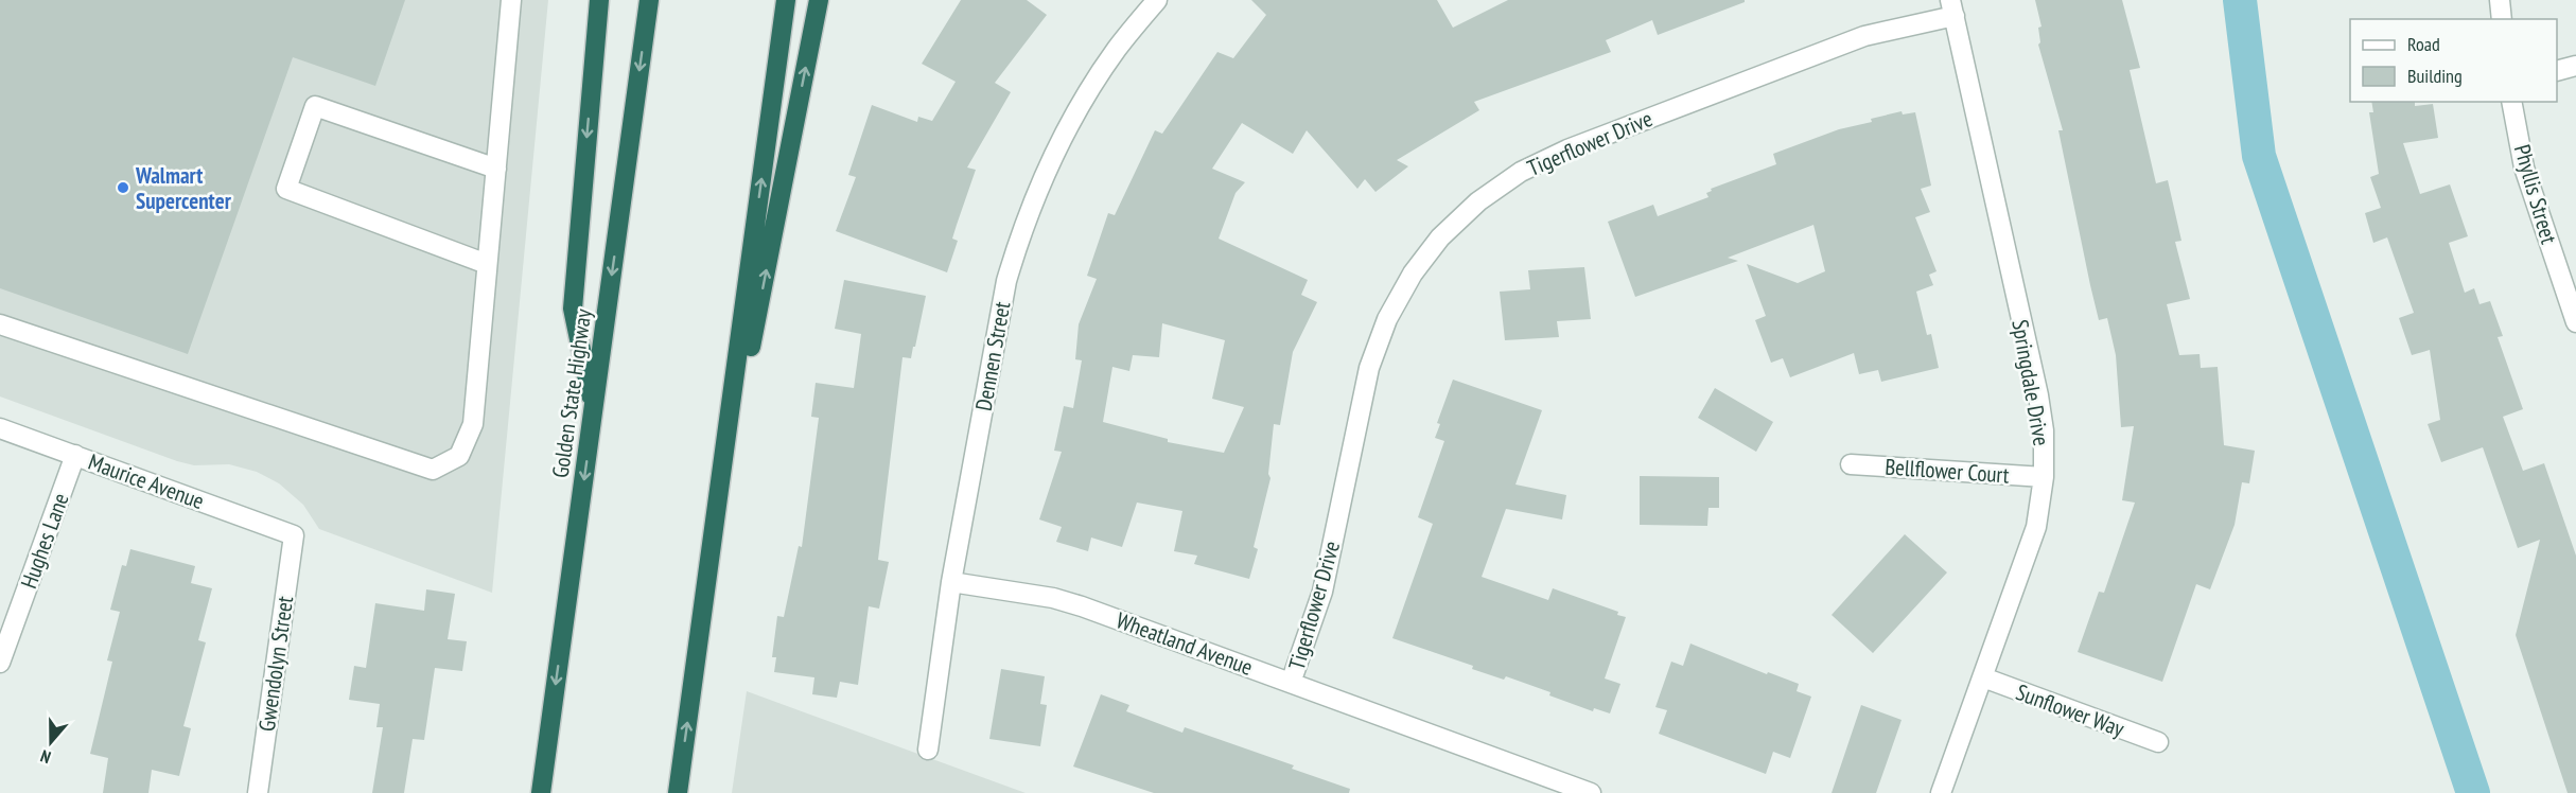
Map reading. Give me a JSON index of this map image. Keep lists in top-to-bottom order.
{
  "streets": {
    "highway": ["Golden State Highway"],
    "street": [
      "Tigerflower Drive",
      "Phyllis Street",
      "Dennen Street",
      "Springdale Drive",
      "Bellflower Court",
      "Maurice Avenue",
      "Hughes Lane",
      "Wheatland Avenue",
      "Gwendolyn Street",
      "Sunflower Way"
    ]
  },
  "crossings": [
    ["Tigerflower Drive", "Springdale Drive"],
    ["Tigerflower Drive", "Wheatland Avenue"],
    ["Dennen Street", "Wheatland Avenue"],
    ["Springdale Drive", "Bellflower Court"],
    ["Springdale Drive", "Sunflower Way"],
    ["Maurice Avenue", "Hughes Lane"],
    ["Maurice Avenue", "Gwendolyn Street"]
  ],
  "places": ["Walmart Supercenter"],
  "legend": ["Road", "Building"],
  "north": "bottom"
}
